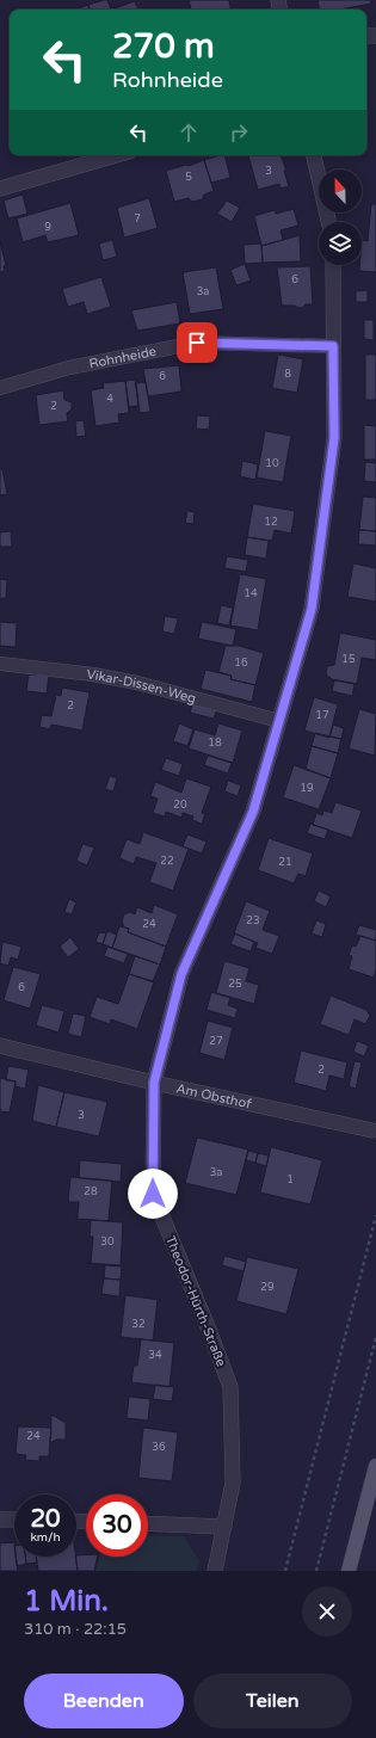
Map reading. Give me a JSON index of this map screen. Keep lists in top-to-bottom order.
{
  "streets": {
    "street": ["Am Obsthof", "Theodor-Hürth-Straße"],
    "lane": ["Rohnheide", "Vikar-Dissen-Weg"]
  },
  "crossings": [
    ["Rohnheide", "Theodor-Hürth-Straße"],
    ["Vikar-Dissen-Weg", "Theodor-Hürth-Straße"],
    ["Am Obsthof", "Theodor-Hürth-Straße"]
  ],
  "house_numbers": [
    "3",
    "5",
    "7",
    "9",
    "6",
    "3a",
    "8",
    "6",
    "4",
    "2",
    "10",
    "12",
    "14",
    "15",
    "16",
    "2",
    "17",
    "18",
    "19",
    "20",
    "22",
    "21",
    "23",
    "24",
    "25",
    "6",
    "27",
    "2",
    "3",
    "3a",
    "1",
    "28",
    "30",
    "29",
    "32",
    "34",
    "24",
    "36"
  ],
  "north": "top",
  "page": {
    "turn": ["270 m", "Rohnheide"],
    "speed": "20 km/h",
    "limit": "30",
    "heading": ["1 Min.", "310 m · 22:15"],
    "buttons": ["Beenden", "Teilen"]
  }
}
